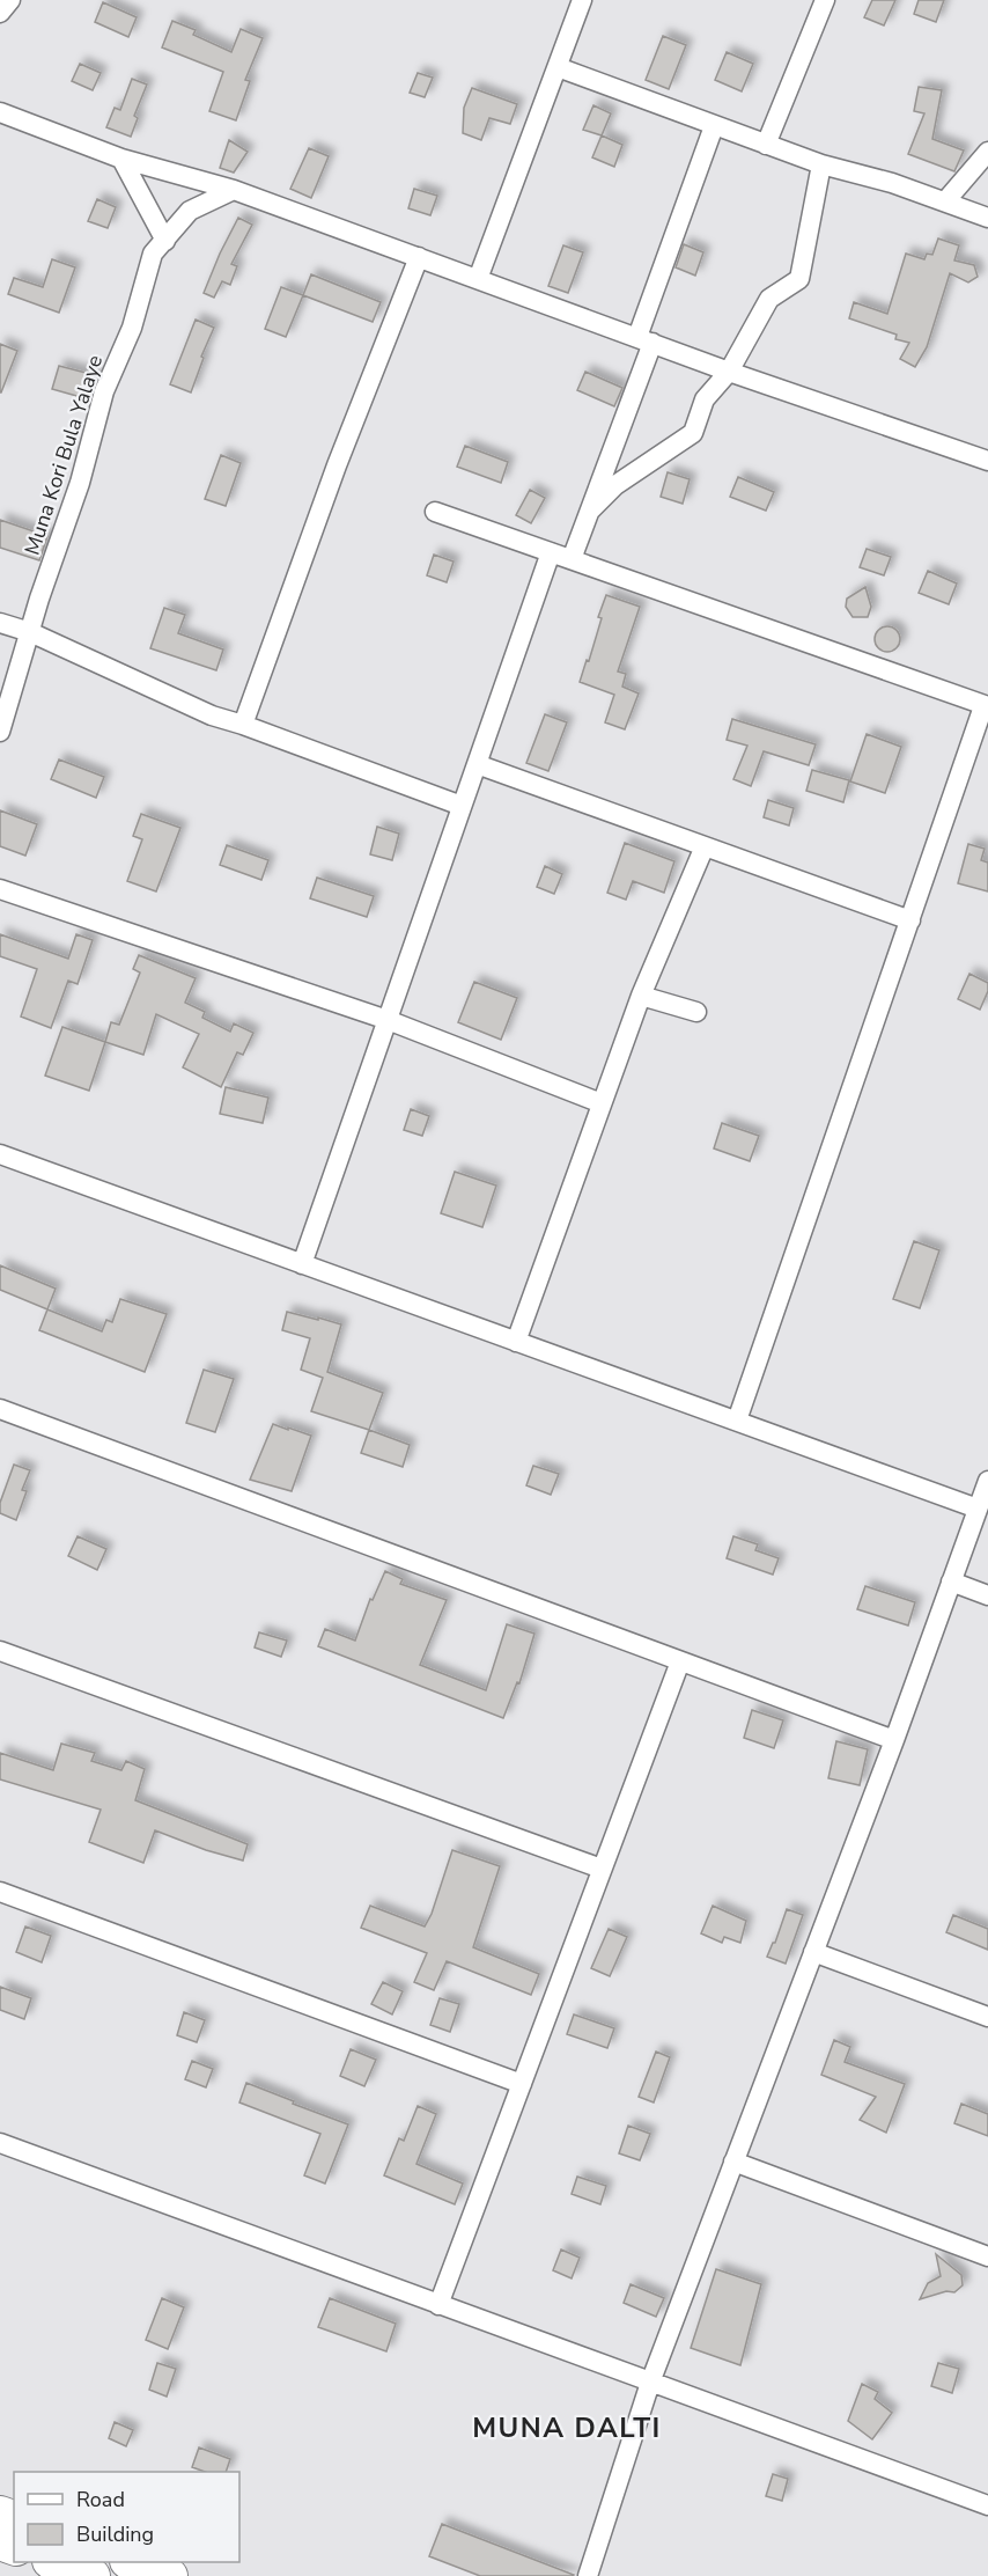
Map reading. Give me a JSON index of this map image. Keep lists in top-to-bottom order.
{
  "streets": {
    "street": ["Muna Kori Bula Yalaye"]
  },
  "districts": ["MUNA DALTI"],
  "legend": ["Road", "Building"]
}
